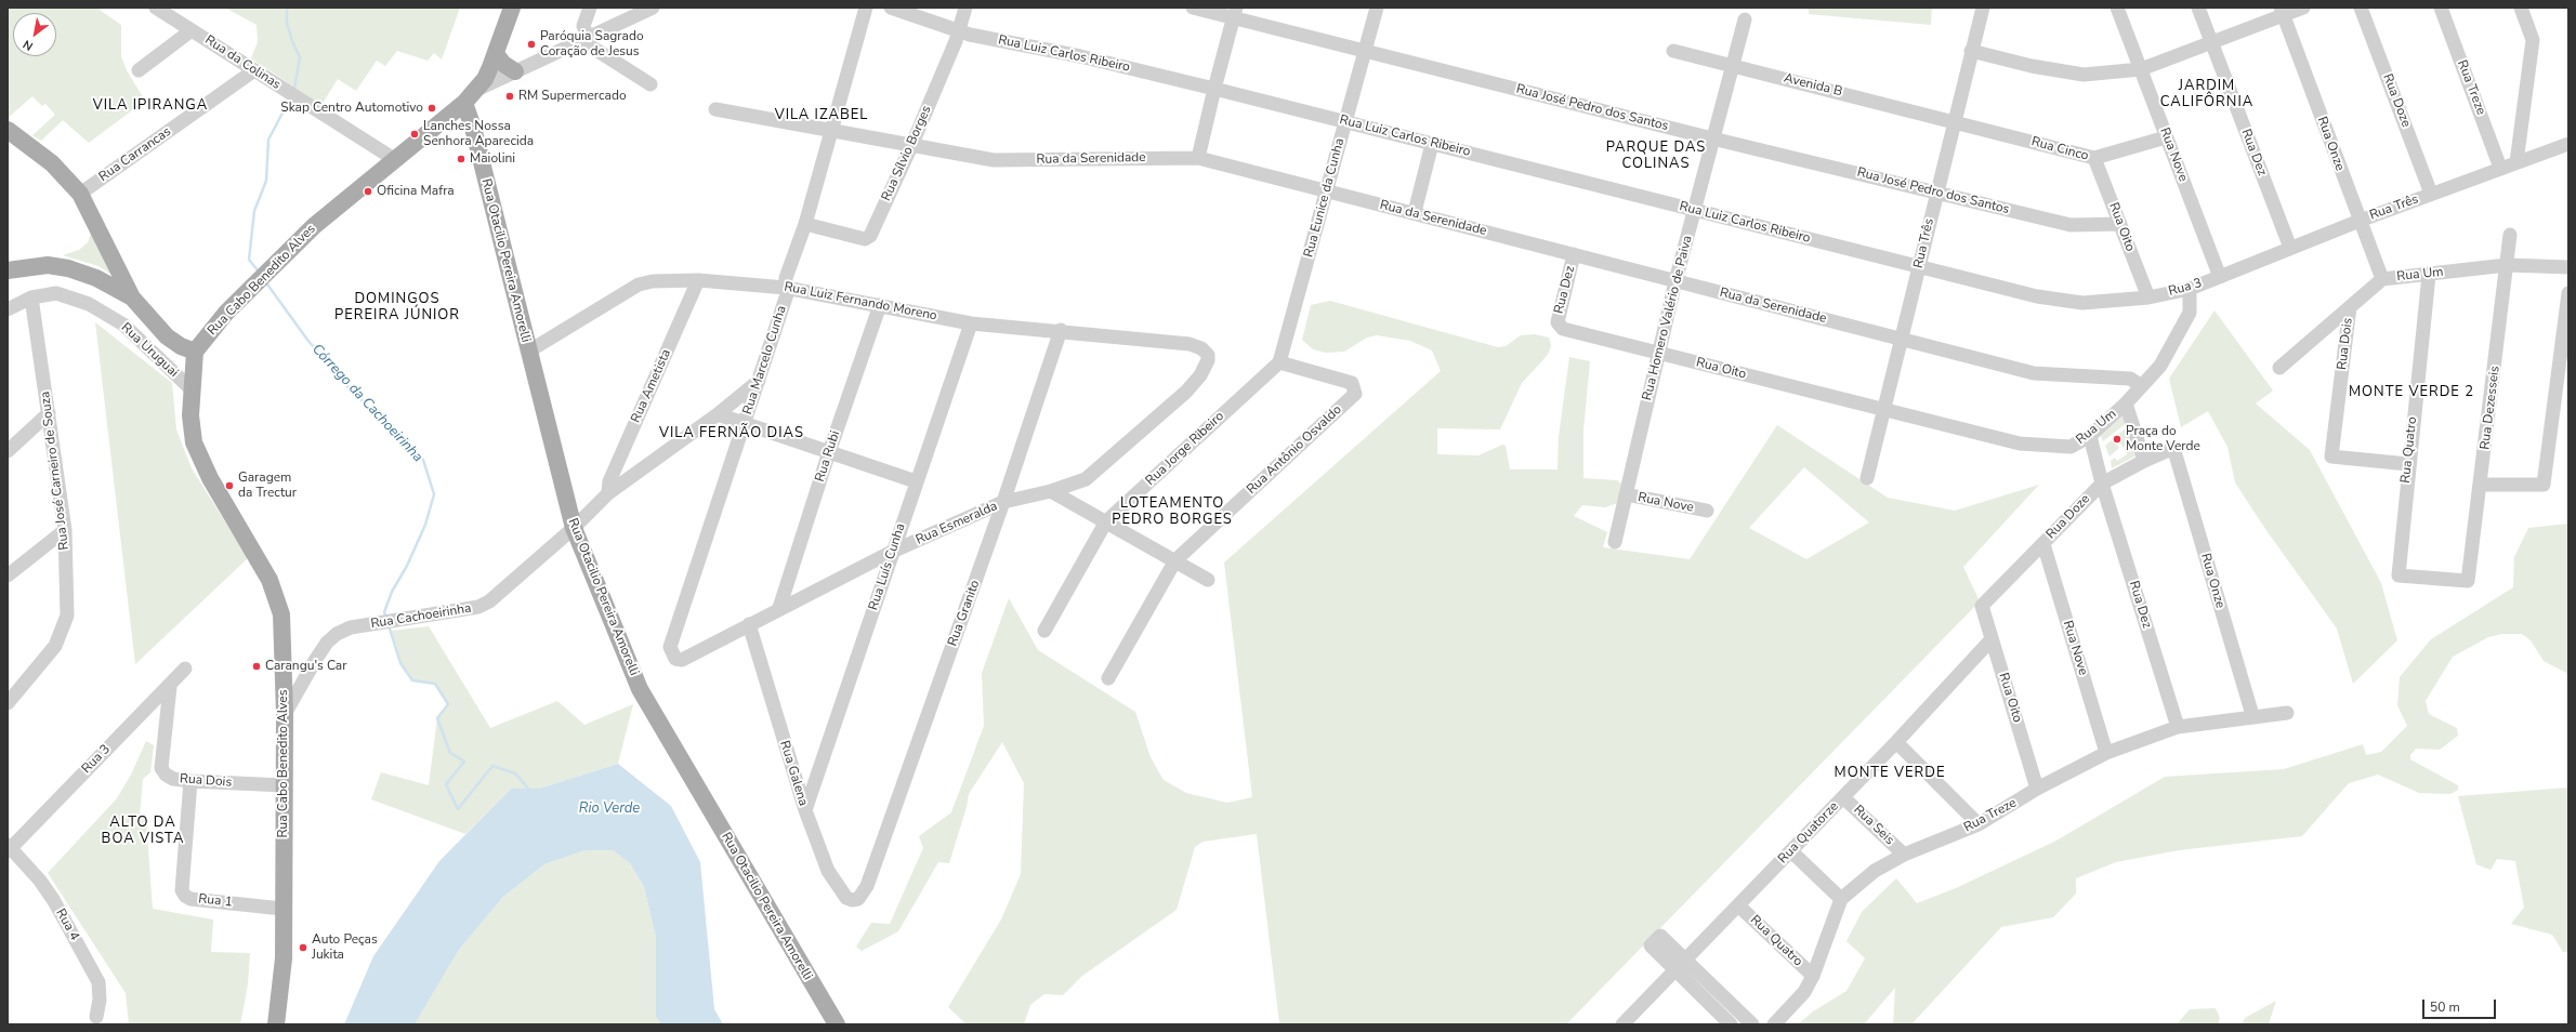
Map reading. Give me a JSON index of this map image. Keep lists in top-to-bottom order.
{
  "streets": {
    "main road": ["Rua Otacilio Pereira Amorelli", "Rua Cabo Benedito Alves"],
    "street": [
      "Rua Luiz Carlos Ribeiro",
      "Rua da Colinas",
      "Avenida B",
      "Rua Treze",
      "Rua Doze",
      "Rua José Pedro dos Santos",
      "Rua Onze",
      "Rua Cinco",
      "Rua Dez",
      "Rua Sílvio Borges",
      "Rua Carrancas",
      "Rua Nove",
      "Rua da Serenidade",
      "Rua Eunice da Cunha",
      "Rua Três",
      "Rua Oito",
      "Rua Um",
      "Rua 3",
      "Rua Luiz Fernando Moreno",
      "Rua Homero Valério de Paiva",
      "Rua Dois",
      "Rua Uruguai",
      "Rua Marcelo Cunha",
      "Rua Ametista",
      "Rua Dezesseis",
      "Rua Jorge Ribeiro",
      "Rua Antônio Osvaldo",
      "Rua Quatro",
      "Rua Rubi",
      "Rua José Carneiro de Souza",
      "Rua Esmeralda",
      "Rua Luís Cunha",
      "Rua Granito",
      "Rua Cachoeirinha",
      "Rua Galena",
      "Rua Seis",
      "Rua Quatorze",
      "Rua 1",
      "Rua 4"
    ]
  },
  "crossings": [
    ["Rua Luiz Carlos Ribeiro", "Rua Sílvio Borges"],
    ["Rua Luiz Carlos Ribeiro", "Rua Eunice da Cunha"],
    ["Rua Luiz Carlos Ribeiro", "Rua Três"],
    ["Rua Luiz Carlos Ribeiro", "Rua Oito"],
    ["Rua Luiz Carlos Ribeiro", "Rua 3"],
    ["Rua Luiz Carlos Ribeiro", "Rua Homero Valério de Paiva"],
    ["Rua da Colinas", "Rua Carrancas"],
    ["Rua da Colinas", "Rua Cabo Benedito Alves"],
    ["Avenida B", "Rua Cinco"],
    ["Avenida B", "Rua Três"],
    ["Avenida B", "Rua Homero Valério de Paiva"],
    ["Rua Treze", "Rua Onze"],
    ["Rua Treze", "Rua Dez"],
    ["Rua Treze", "Rua Nove"],
    ["Rua Treze", "Rua Três"],
    ["Rua Treze", "Rua Oito"],
    ["Rua Treze", "Rua Quatro"],
    ["Rua Treze", "Rua Seis"],
    ["Rua Doze", "Rua Onze"],
    ["Rua Doze", "Rua Dez"],
    ["Rua Doze", "Rua Nove"],
    ["Rua Doze", "Rua Três"],
    ["Rua Doze", "Rua Oito"],
    ["Rua José Pedro dos Santos", "Rua Eunice da Cunha"],
    ["Rua José Pedro dos Santos", "Rua Três"],
    ["Rua José Pedro dos Santos", "Rua Oito"],
    ["Rua José Pedro dos Santos", "Rua Homero Valério de Paiva"],
    ["Rua Onze", "Rua Três"],
    ["Rua Onze", "Rua Um"],
    ["Rua Cinco", "Rua Nove"],
    ["Rua Cinco", "Rua Três"],
    ["Rua Cinco", "Rua Oito"],
    ["Rua Dez", "Rua da Serenidade"],
    ["Rua Dez", "Rua Três"],
    ["Rua Dez", "Rua Oito"],
    ["Rua Dez", "Rua Um"],
    ["Rua Sílvio Borges", "Rua da Serenidade"],
    ["Rua Sílvio Borges", "Rua Marcelo Cunha"],
    ["Rua Nove", "Rua Três"],
    ["Rua Nove", "Rua 3"],
    ["Rua Nove", "Rua Homero Valério de Paiva"],
    ["Rua da Serenidade", "Rua Eunice da Cunha"],
    ["Rua da Serenidade", "Rua Três"],
    ["Rua da Serenidade", "Rua Um"],
    ["Rua da Serenidade", "Rua Homero Valério de Paiva"],
    ["Rua da Serenidade", "Rua Marcelo Cunha"],
    ["Rua Eunice da Cunha", "Rua Jorge Ribeiro"],
    ["Rua Eunice da Cunha", "Rua Antônio Osvaldo"],
    ["Rua Três", "Rua Oito"],
    ["Rua Três", "Rua Um"],
    ["Rua Três", "Rua 3"],
    ["Rua Oito", "Rua Um"],
    ["Rua Oito", "Rua 3"],
    ["Rua Oito", "Rua Homero Valério de Paiva"],
    ["Rua Oito", "Rua Quatorze"],
    ["Rua Otacilio Pereira Amorelli", "Rua Cabo Benedito Alves"],
    ["Rua Otacilio Pereira Amorelli", "Rua Luiz Fernando Moreno"],
    ["Rua Otacilio Pereira Amorelli", "Rua Cachoeirinha"],
    ["Rua Um", "Rua 3"],
    ["Rua Um", "Rua Dois"],
    ["Rua Um", "Rua Dezesseis"],
    ["Rua Um", "Rua Quatro"],
    ["Rua Cabo Benedito Alves", "Rua Dois"],
    ["Rua Cabo Benedito Alves", "Rua Uruguai"],
    ["Rua Cabo Benedito Alves", "Rua Cachoeirinha"],
    ["Rua Cabo Benedito Alves", "Rua 1"],
    ["Rua 3", "Rua Dois"],
    ["Rua 3", "Rua 4"],
    ["Rua Luiz Fernando Moreno", "Rua Marcelo Cunha"],
    ["Rua Luiz Fernando Moreno", "Rua Ametista"],
    ["Rua Luiz Fernando Moreno", "Rua Rubi"],
    ["Rua Luiz Fernando Moreno", "Rua Esmeralda"],
    ["Rua Luiz Fernando Moreno", "Rua Luís Cunha"],
    ["Rua Luiz Fernando Moreno", "Rua Granito"],
    ["Rua Dois", "Rua Quatro"],
    ["Rua Dois", "Rua 1"],
    ["Rua Uruguai", "Rua José Carneiro de Souza"],
    ["Rua Marcelo Cunha", "Rua Esmeralda"],
    ["Rua Marcelo Cunha", "Rua Cachoeirinha"],
    ["Rua Ametista", "Rua Cachoeirinha"],
    ["Rua Dezesseis", "Rua Quatro"],
    ["Rua Jorge Ribeiro", "Rua Antônio Osvaldo"],
    ["Rua Quatro", "Rua Quatorze"],
    ["Rua Rubi", "Rua Esmeralda"],
    ["Rua Esmeralda", "Rua Luís Cunha"],
    ["Rua Esmeralda", "Rua Granito"],
    ["Rua Esmeralda", "Rua Galena"],
    ["Rua Luís Cunha", "Rua Galena"],
    ["Rua Granito", "Rua Galena"],
    ["Rua Seis", "Rua Quatorze"]
  ],
  "districts": [
    "JARDIM CALIFÔRNIA",
    "VILA IPIRANGA",
    "VILA IZABEL",
    "PARQUE DAS COLINAS",
    "DOMINGOS PEREIRA JÚNIOR",
    "MONTE VERDE 2",
    "VILA FERNÃO DIAS",
    "LOTEAMENTO PEDRO BORGES",
    "MONTE VERDE",
    "ALTO DA BOA VISTA"
  ],
  "water": ["Córrego da Cachoeirinha", "Rio Verde"],
  "places": [
    "Paróquia Sagrado Coração de Jesus",
    "RM Supermercado",
    "Skap Centro Automotivo",
    "Lanches Nossa Senhora Aparecida",
    "Maiolini",
    "Oficina Mafra",
    "Praça do Monte Verde",
    "Garagem da Trectur",
    "Carangu's Car",
    "Auto Peças Jukita"
  ],
  "scale_bar": "50 m",
  "north": "bottom left"
}
